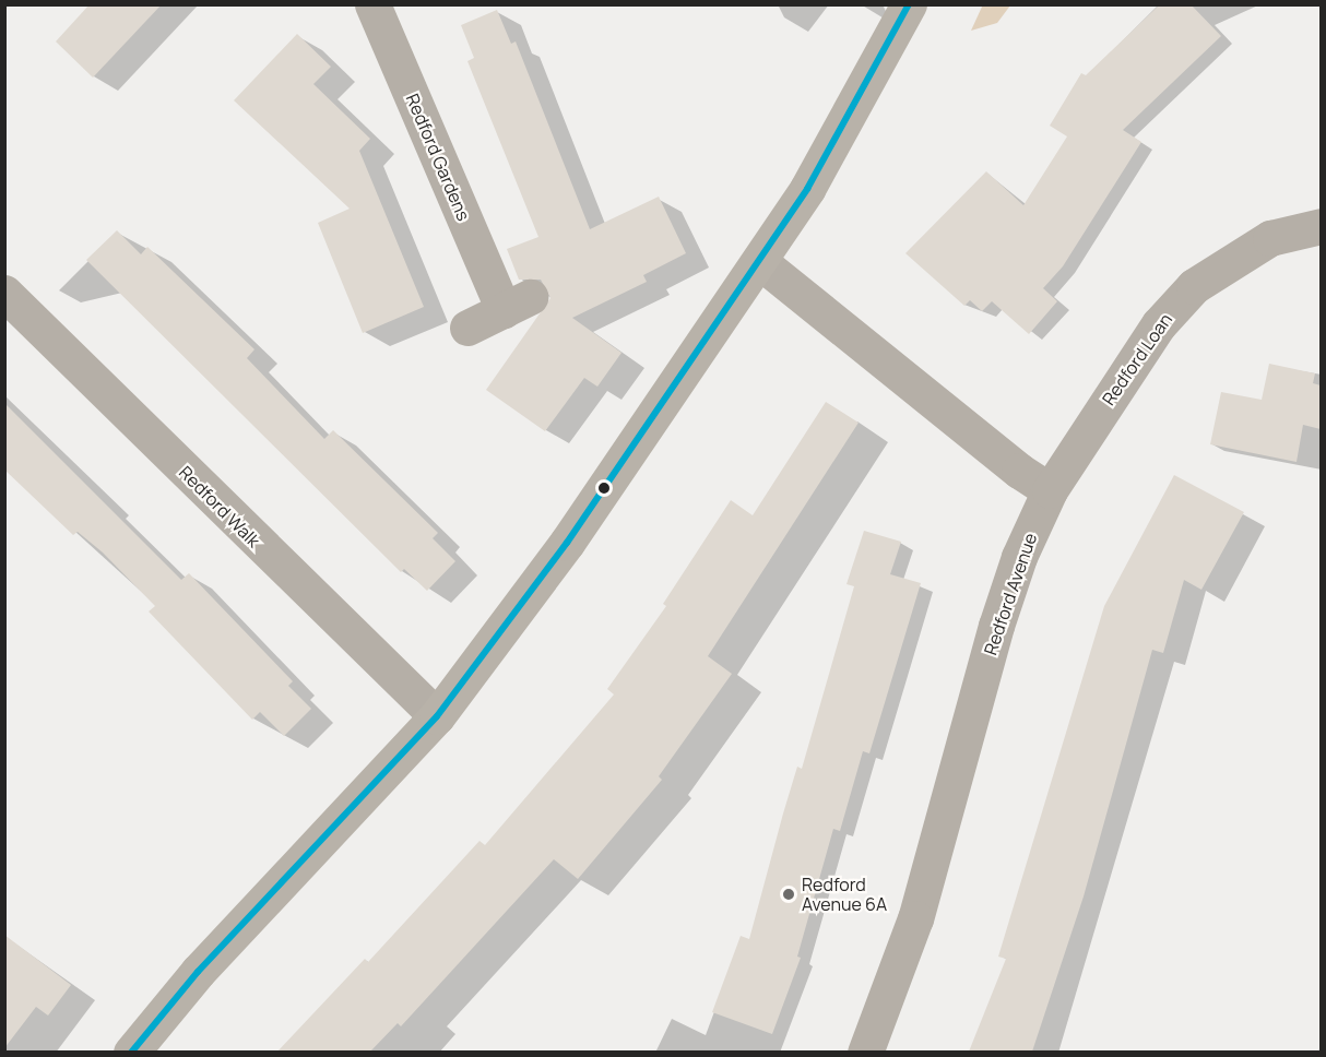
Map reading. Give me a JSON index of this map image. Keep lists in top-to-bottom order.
{
  "streets": {
    "street": [
      "Redford Gardens",
      "Redford Loan",
      "Redford Walk",
      "Redford Avenue"
    ]
  },
  "crossings": [
    ["Redford Loan", "Redford Avenue"]
  ],
  "places": ["Redford Avenue 6A"]
}
